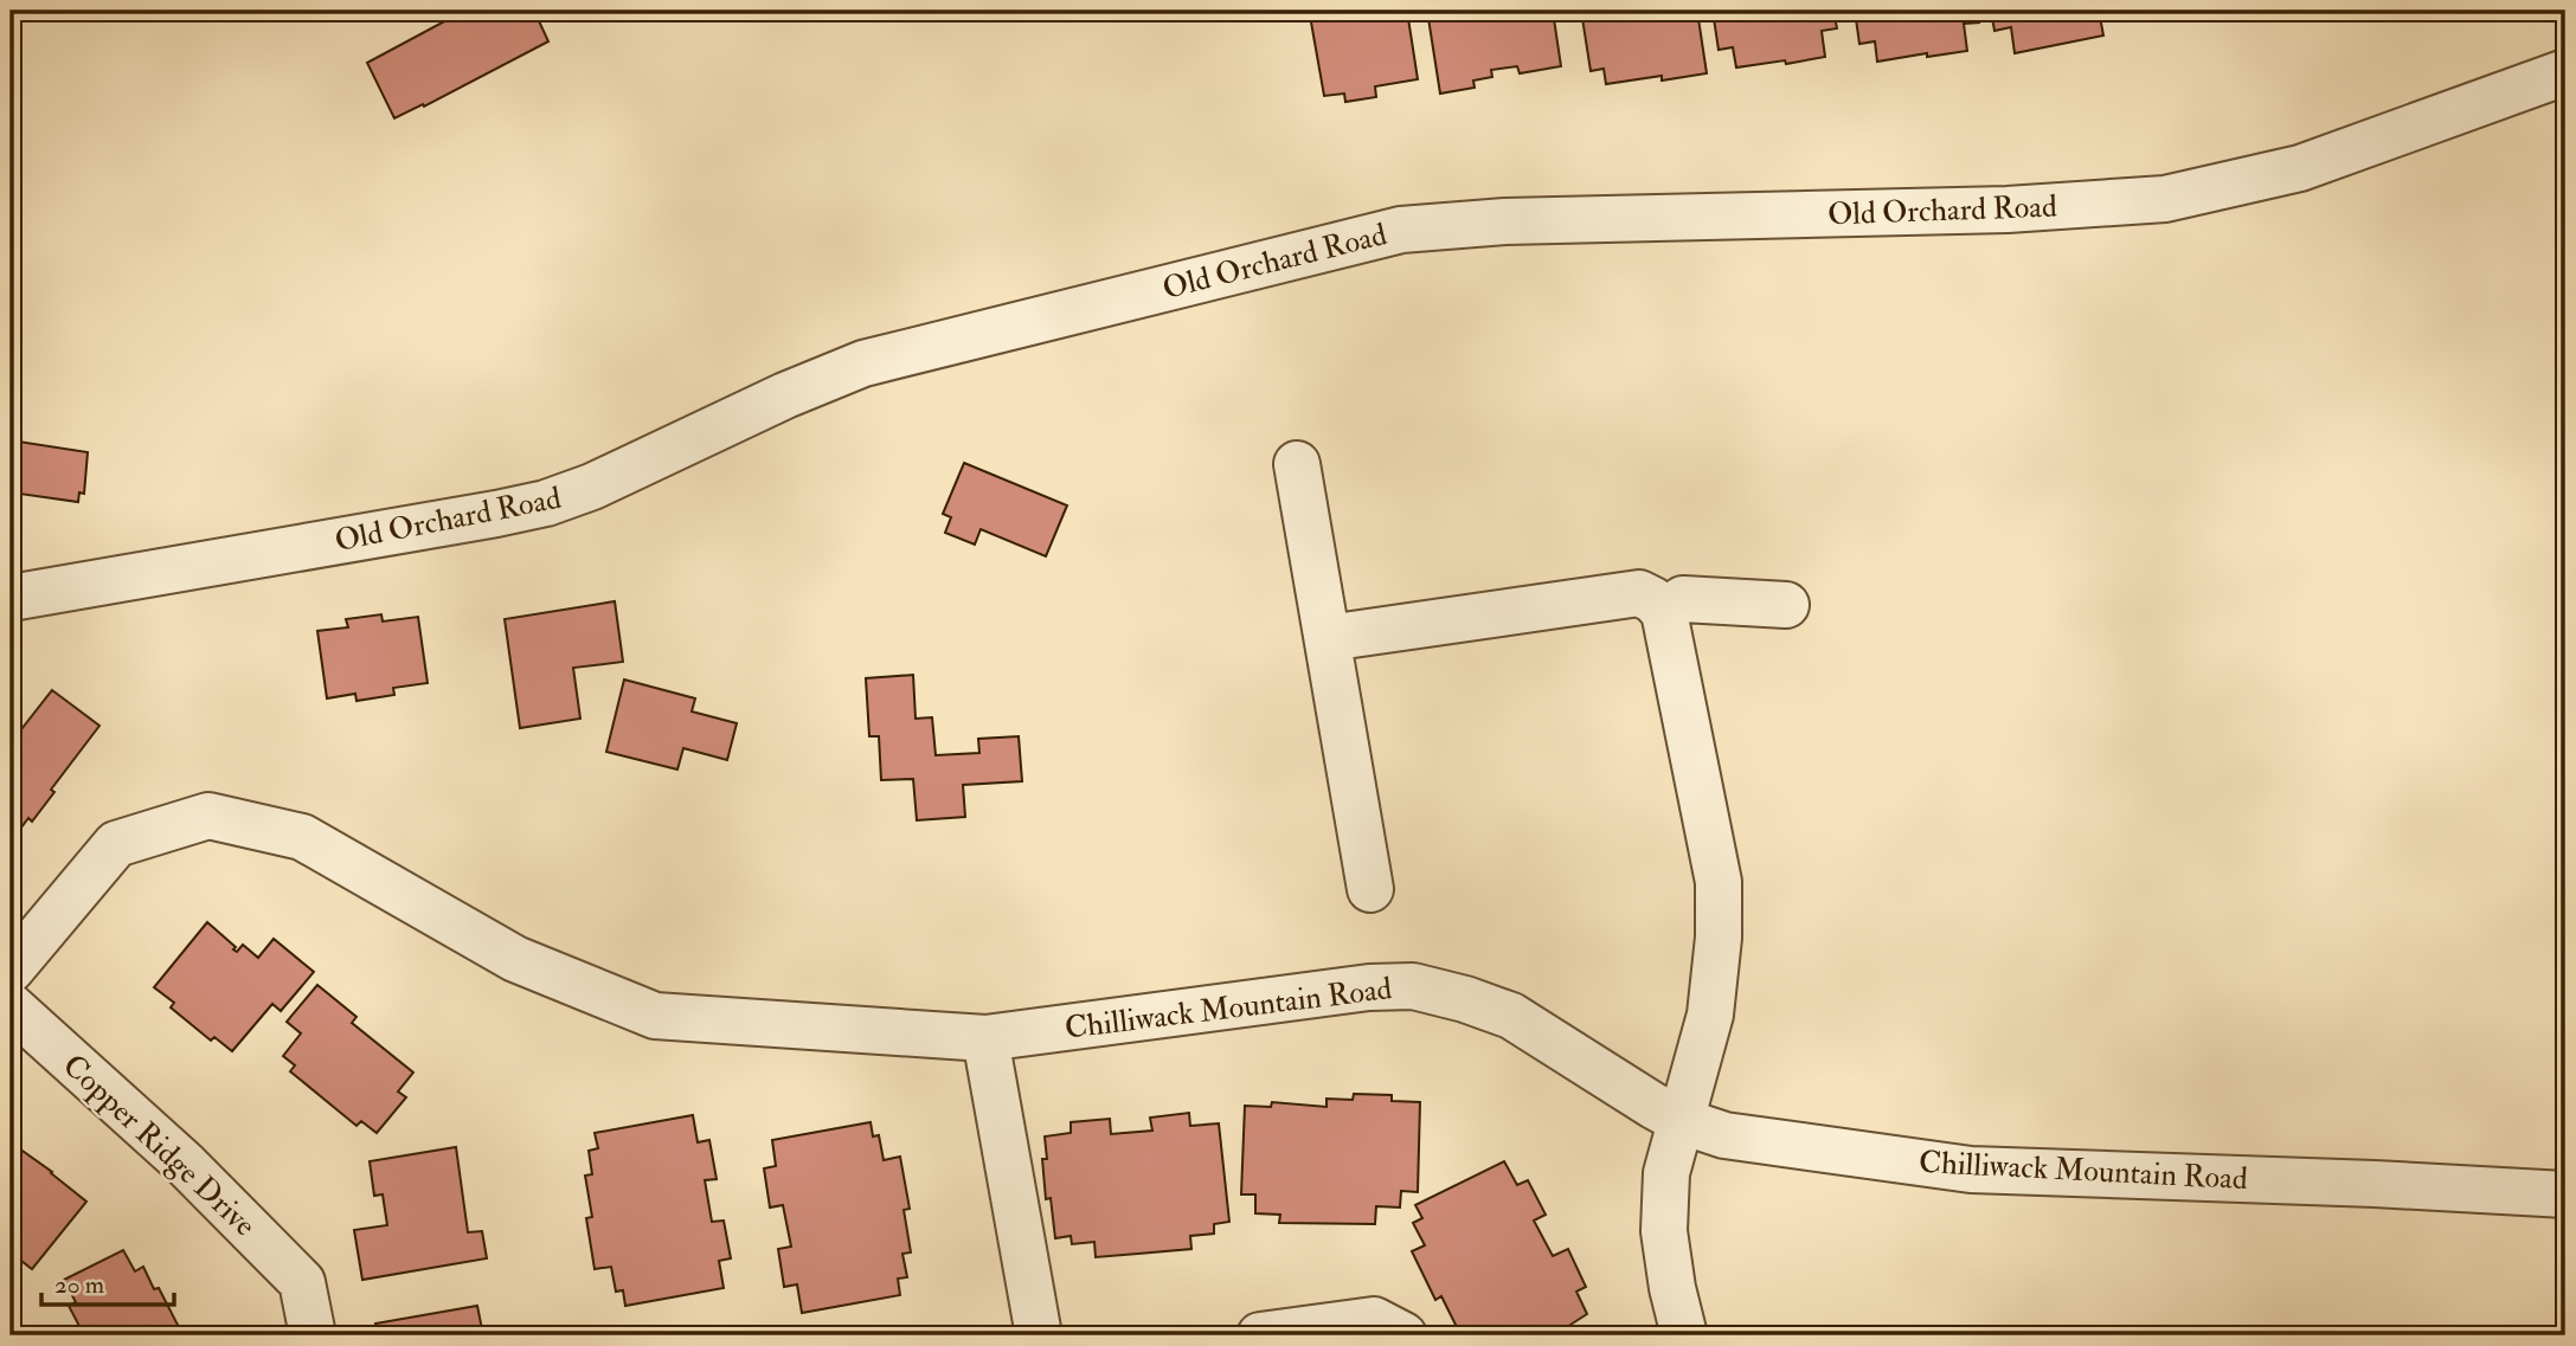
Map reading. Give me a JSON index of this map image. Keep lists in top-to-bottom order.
{
  "streets": {
    "street": ["Old Orchard Road", "Chilliwack Mountain Road", "Copper Ridge Drive"]
  },
  "scale_bar": "20 m"
}
